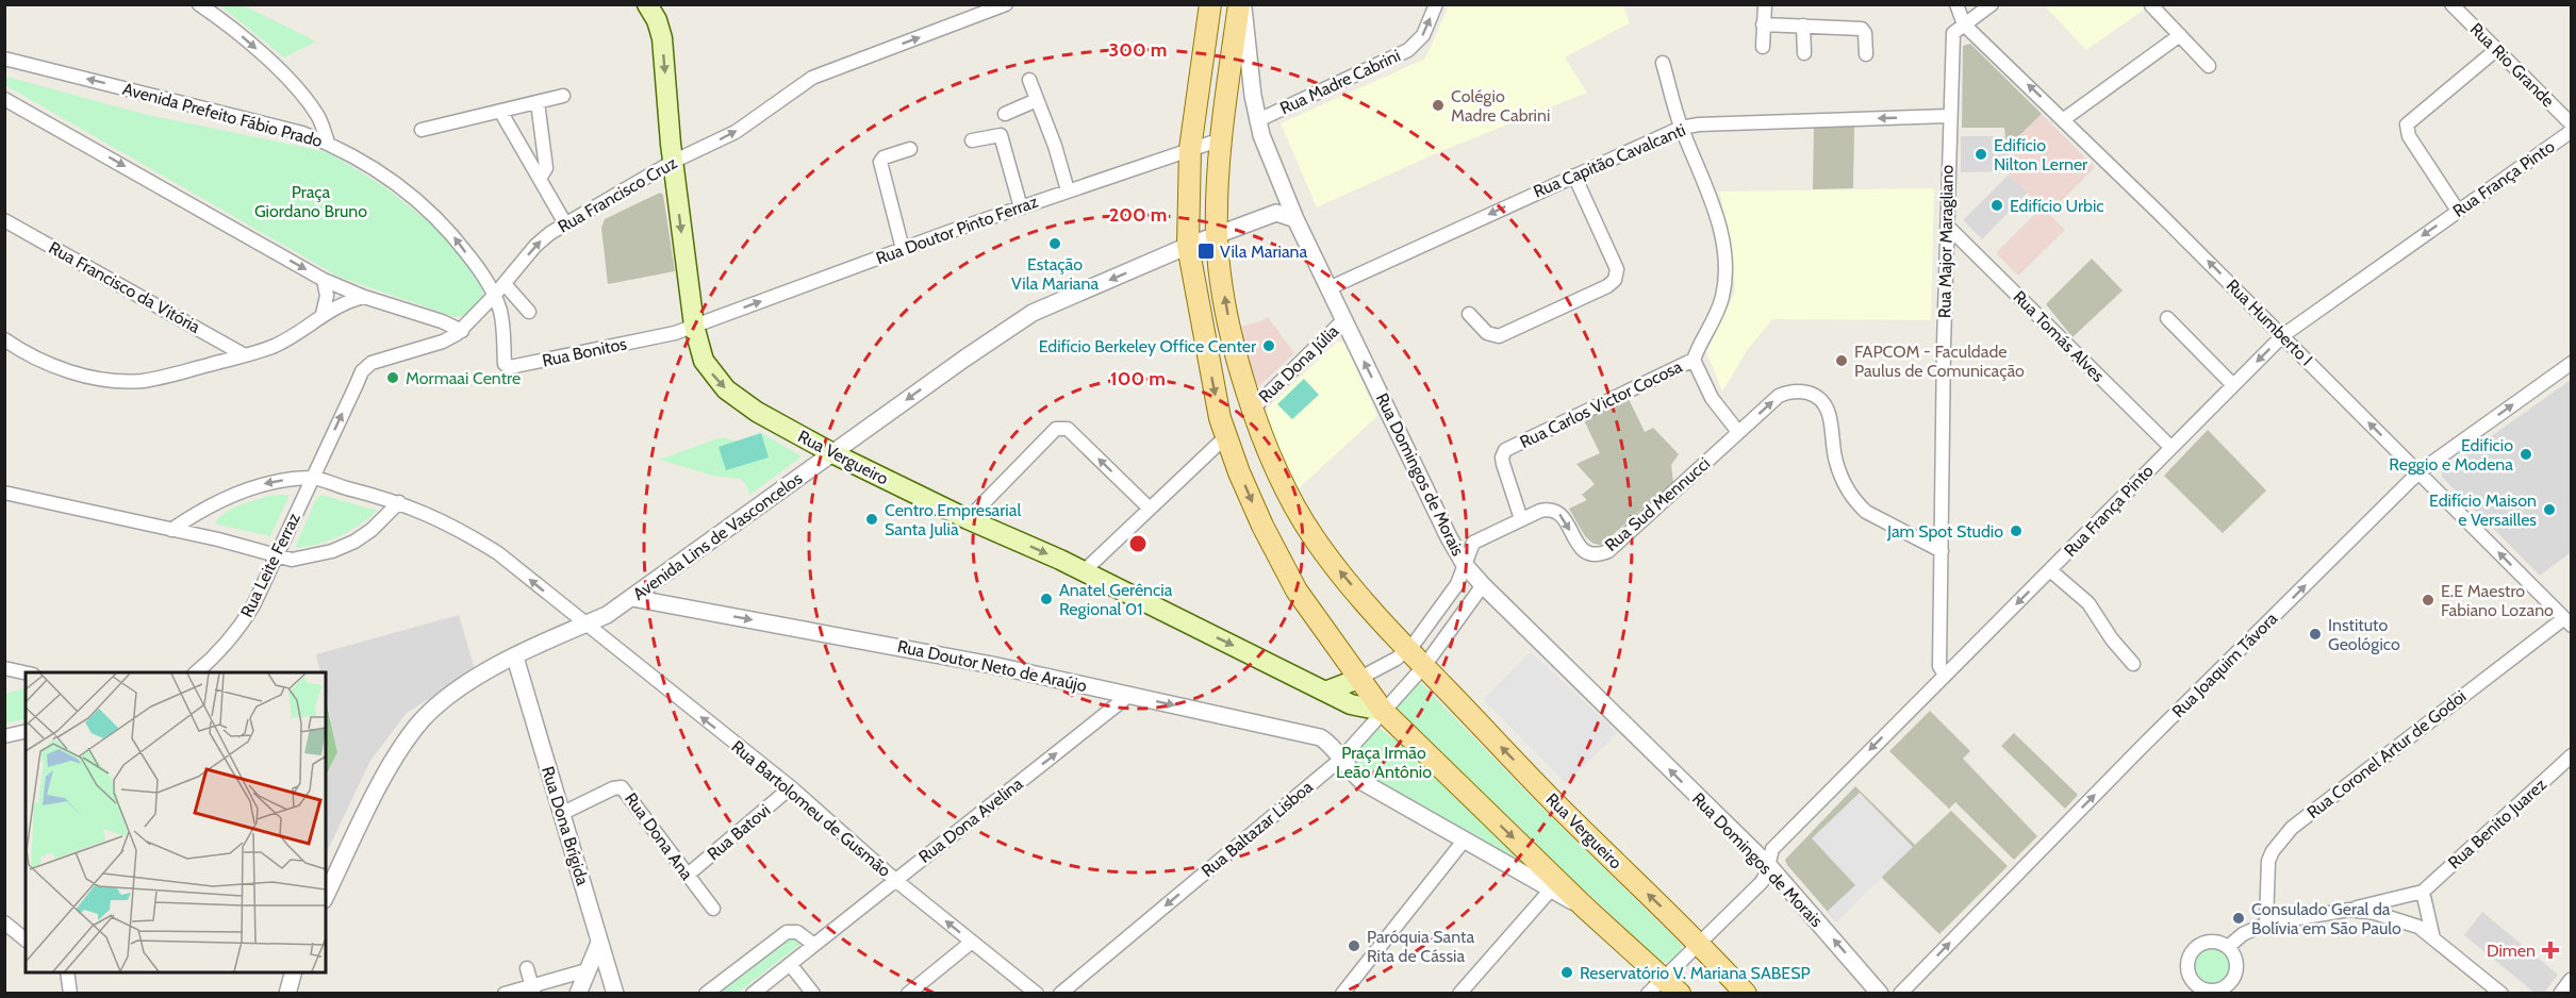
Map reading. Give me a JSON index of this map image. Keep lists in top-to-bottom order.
{
  "streets": {
    "main road": ["Rua Vergueiro"],
    "street": [
      "Rua Rio Grande",
      "Rua Madre Cabrini",
      "Avenida Prefeito Fábio Prado",
      "Rua Capitão Cavalcanti",
      "Rua França Pinto",
      "Rua Francisco Cruz",
      "Rua Doutor Pinto Ferraz",
      "Rua Major Maragliano",
      "Rua Francisco da Vitória",
      "Rua Humberto I",
      "Rua Tomás Alves",
      "Rua Bonitos",
      "Rua Dona Júlia",
      "Rua Carlos Victor Cocosa",
      "Rua Domingos de Morais",
      "Rua Sud Mennucci",
      "Avenida Lins de Vasconcelos",
      "Rua Leite Ferraz",
      "Rua Joaquim Távora",
      "Rua Doutor Neto de Araújo",
      "Rua Coronel Artur de Godoi",
      "Rua Bartolomeu de Gusmão",
      "Rua Dona Avelina",
      "Rua Benito Juarez",
      "Rua Dona Brígida",
      "Rua Baltazar Lisboa",
      "Rua Batovi",
      "Rua Dona Ana"
    ]
  },
  "crossings": [
    ["Rua Madre Cabrini", "Rua Domingos de Morais"],
    ["Avenida Prefeito Fábio Prado", "Rua Francisco Cruz"],
    ["Avenida Prefeito Fábio Prado", "Rua Bonitos"],
    ["Rua Capitão Cavalcanti", "Rua Major Maragliano"],
    ["Rua Capitão Cavalcanti", "Rua Domingos de Morais"],
    ["Rua França Pinto", "Rua Major Maragliano"],
    ["Rua França Pinto", "Rua Humberto I"],
    ["Rua França Pinto", "Rua Tomás Alves"],
    ["Rua França Pinto", "Rua Vergueiro"],
    ["Rua França Pinto", "Rua Domingos de Morais"],
    ["Rua Francisco Cruz", "Rua Bonitos"],
    ["Rua Francisco Cruz", "Rua Vergueiro"],
    ["Rua Francisco Cruz", "Rua Leite Ferraz"],
    ["Rua Francisco Cruz", "Rua Bartolomeu de Gusmão"],
    ["Rua Doutor Pinto Ferraz", "Rua Bonitos"],
    ["Rua Doutor Pinto Ferraz", "Rua Vergueiro"],
    ["Rua Major Maragliano", "Rua Humberto I"],
    ["Rua Major Maragliano", "Rua Tomás Alves"],
    ["Rua Major Maragliano", "Rua Sud Mennucci"],
    ["Rua Humberto I", "Rua Joaquim Távora"],
    ["Rua Humberto I", "Rua Coronel Artur de Godoi"],
    ["Rua Bonitos", "Rua Vergueiro"],
    ["Rua Dona Júlia", "Rua Vergueiro"],
    ["Rua Dona Júlia", "Rua Domingos de Morais"],
    ["Rua Carlos Victor Cocosa", "Rua Sud Mennucci"],
    ["Rua Vergueiro", "Rua Domingos de Morais"],
    ["Rua Vergueiro", "Rua Sud Mennucci"],
    ["Rua Vergueiro", "Avenida Lins de Vasconcelos"],
    ["Rua Vergueiro", "Rua Baltazar Lisboa"],
    ["Rua Domingos de Morais", "Rua Sud Mennucci"],
    ["Rua Domingos de Morais", "Avenida Lins de Vasconcelos"],
    ["Rua Domingos de Morais", "Rua Baltazar Lisboa"],
    ["Avenida Lins de Vasconcelos", "Rua Doutor Neto de Araújo"],
    ["Avenida Lins de Vasconcelos", "Rua Bartolomeu de Gusmão"],
    ["Avenida Lins de Vasconcelos", "Rua Dona Brígida"],
    ["Rua Leite Ferraz", "Rua Bartolomeu de Gusmão"],
    ["Rua Doutor Neto de Araújo", "Rua Dona Avelina"],
    ["Rua Doutor Neto de Araújo", "Rua Baltazar Lisboa"],
    ["Rua Bartolomeu de Gusmão", "Rua Dona Avelina"],
    ["Rua Bartolomeu de Gusmão", "Rua Batovi"],
    ["Rua Dona Brígida", "Rua Dona Ana"],
    ["Rua Batovi", "Rua Dona Ana"]
  ],
  "one_way": [
    "Rua Madre Cabrini",
    "Rua Capitão Cavalcanti",
    "Rua França Pinto",
    "Rua Francisco Cruz",
    "Rua Doutor Pinto Ferraz",
    "Rua Humberto I",
    "Rua Domingos de Morais",
    "Rua Joaquim Távora",
    "Rua Doutor Neto de Araújo",
    "Rua Bartolomeu de Gusmão",
    "Rua Dona Avelina",
    "Rua Baltazar Lisboa"
  ],
  "parks": ["Praça Giordano Bruno", "Praça Irmão Leão Antônio"],
  "places": {
    "other": [
      "Colégio Madre Cabrini",
      "Edifício Nilton Lerner",
      "Edifício Urbic",
      "Estação Vila Mariana",
      "Edifício Berkeley Office Center",
      "FAPCOM - Faculdade Paulus de Comunicação",
      "Mormaai Centre",
      "Edificio Reggio e Modena",
      "Edifício Maison e Versailles",
      "Centro Empresarial Santa Julia",
      "Jam Spot Studio",
      "Anatel Gerência Regional 01",
      "E.E Maestro Fabiano Lozano",
      "Instituto Geológico",
      "Consulado Geral da Bolívia em São Paulo",
      "Paróquia Santa Rita de Cássia",
      "Reservatório V. Mariana SABESP"
    ],
    "transit": ["Vila Mariana"],
    "health": ["Dimen"]
  },
  "rings": ["300 m", "200 m", "100 m"]
}
